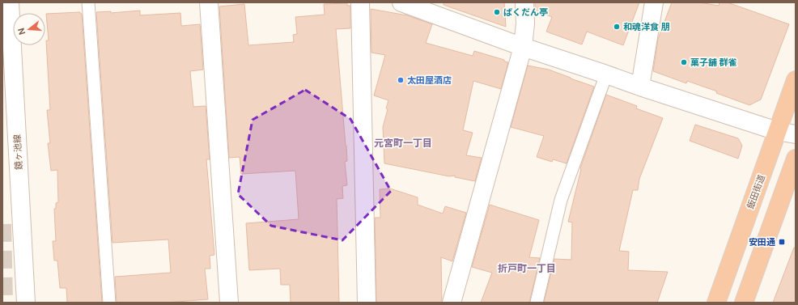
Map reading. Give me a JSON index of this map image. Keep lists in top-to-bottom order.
{
  "streets": {
    "highway": ["飯田街道"],
    "street": ["鏡ヶ池線"]
  },
  "districts": ["元宮町一丁目", "折戸町一丁目"],
  "places": {
    "other": [
      "ばくだん亭",
      "和魂洋食 朋",
      "菓子舗 群雀",
      "太田屋酒店"
    ],
    "transit": ["安田通"]
  },
  "north": "left"
}
